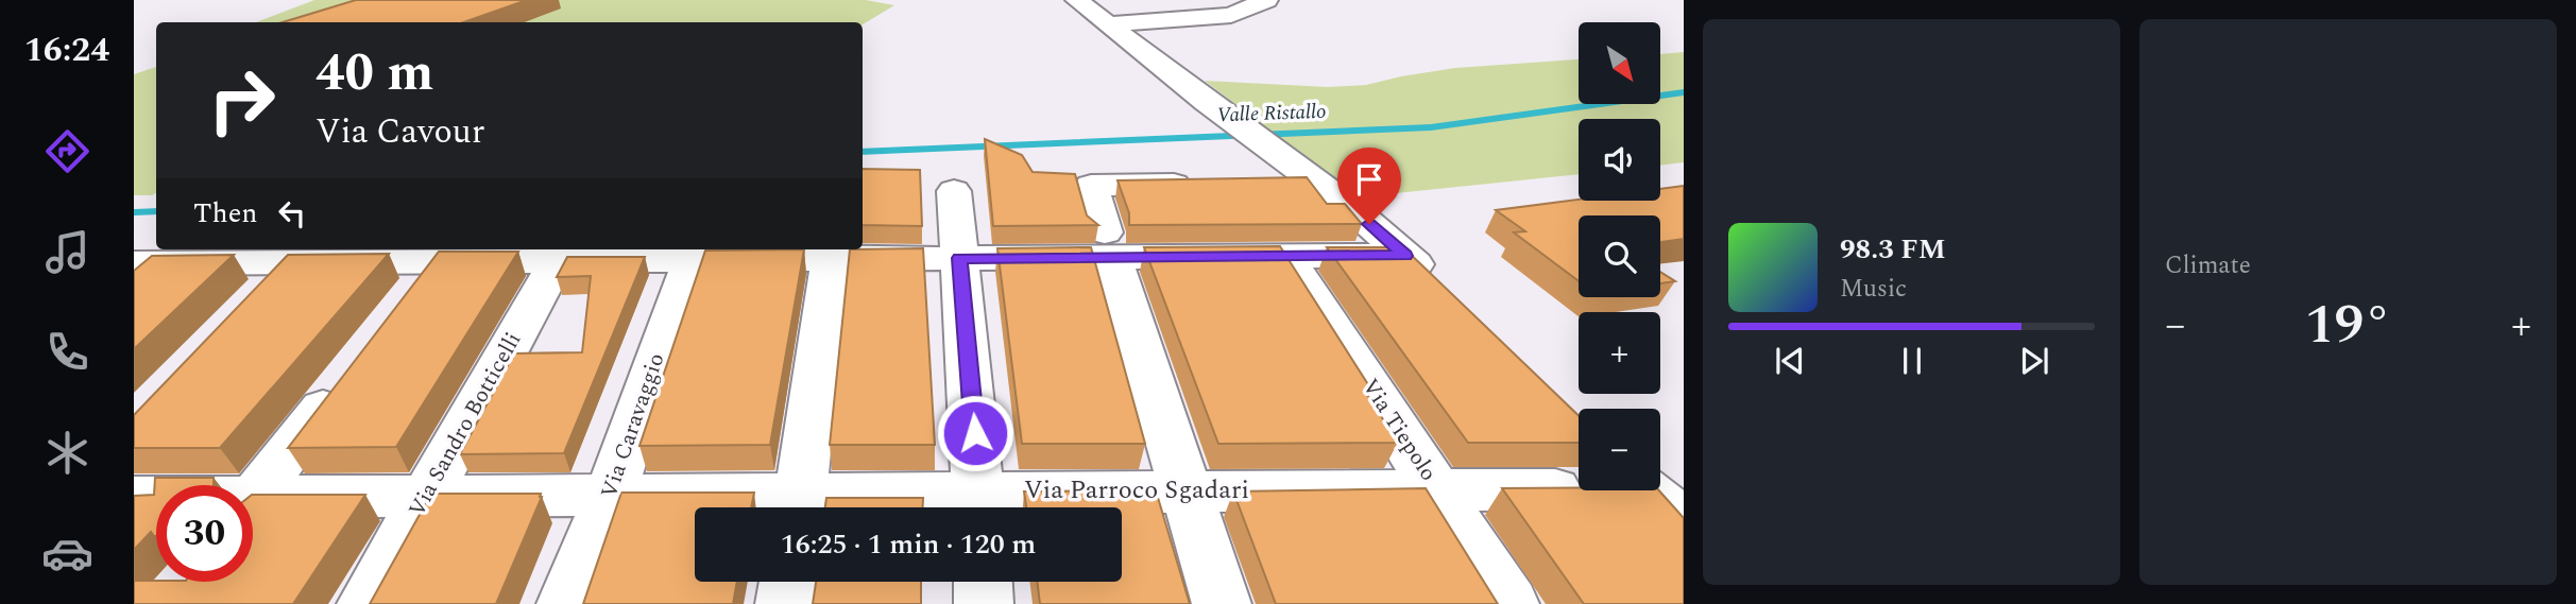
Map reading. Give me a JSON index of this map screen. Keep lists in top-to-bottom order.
{
  "streets": {
    "street": [
      "Via Sandro Botticelli",
      "Via Caravaggio",
      "Via Tiepolo",
      "Via Parroco Sgadari"
    ]
  },
  "crossings": [
    ["Via Sandro Botticelli", "Via Parroco Sgadari"],
    ["Via Caravaggio", "Via Parroco Sgadari"],
    ["Via Tiepolo", "Via Parroco Sgadari"]
  ],
  "water": ["Valle Ristallo"],
  "north": "bottom right",
  "page": {
    "tabs": "16:24",
    "tile": "Climate",
    "map_buttons": ["+", "−"],
    "turn": ["40 m", "Via Cavour"],
    "then": "Then",
    "song": ["98.3 FM", "Music"],
    "heat": ["−", "19°", "+"],
    "limit": "30",
    "trip": "16:25 · 1 min · 120 m"
  }
}
